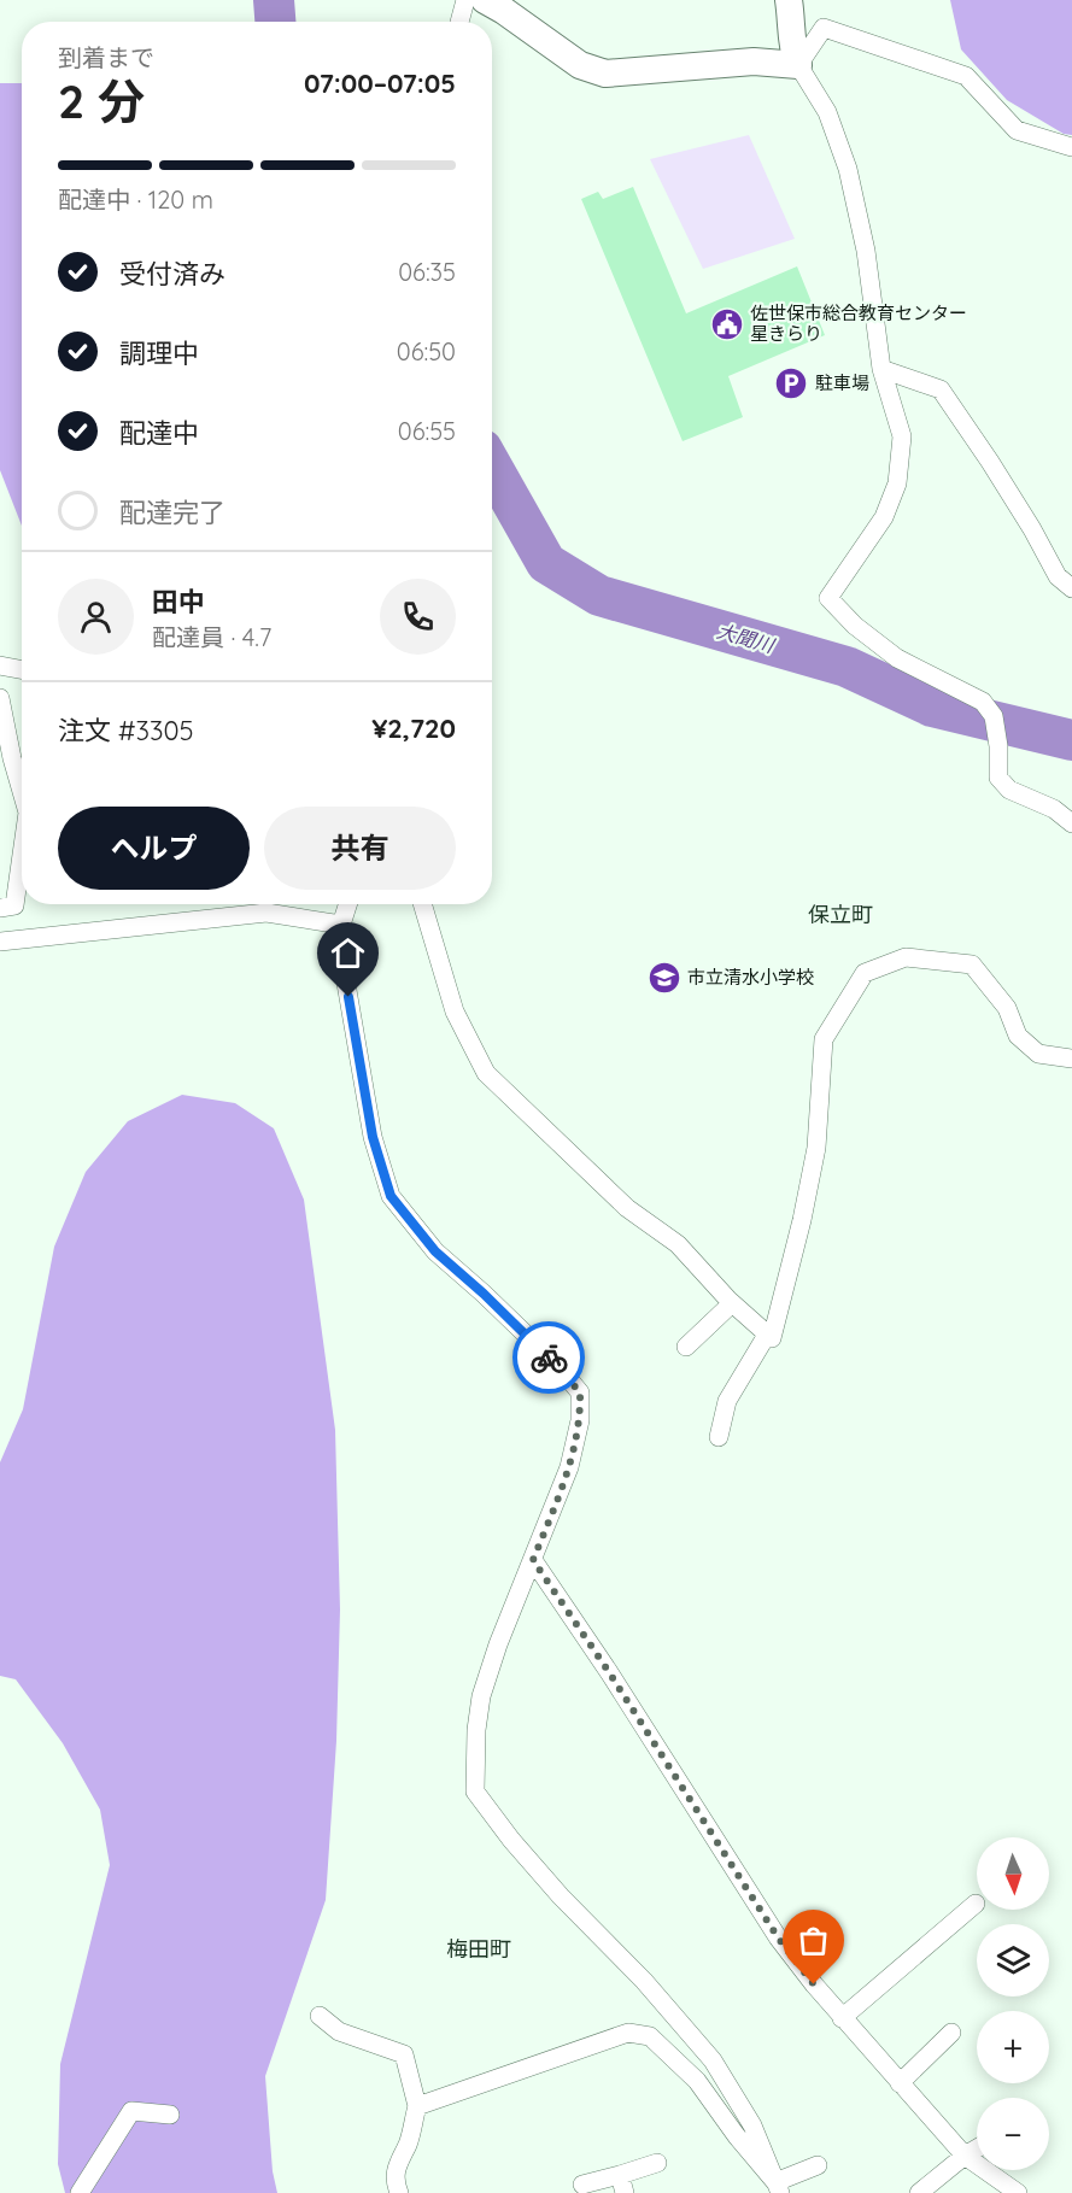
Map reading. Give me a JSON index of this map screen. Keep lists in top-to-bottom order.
{
  "districts": ["保立町", "梅田町"],
  "water": ["大聞川"],
  "places": {
    "public building": ["佐世保市総合教育センター 星きらり"],
    "parking": ["駐車場"],
    "school or university": ["市立清水小学校"]
  },
  "north": "bottom",
  "page": {
    "heading": ["2 分", "到着まで", "07:00–07:05"],
    "panel": [
      "田中",
      "配達員 · 4.7",
      "注文 #3305",
      "¥2,720"
    ],
    "bar": "配達中 · 120 m",
    "list": [
      ["受付済み", "06:35"],
      ["調理中", "06:50"],
      ["配達中", "06:55"],
      "配達完了"
    ],
    "buttons": ["ヘルプ", "共有"],
    "map_buttons": ["+", "−"]
  }
}
